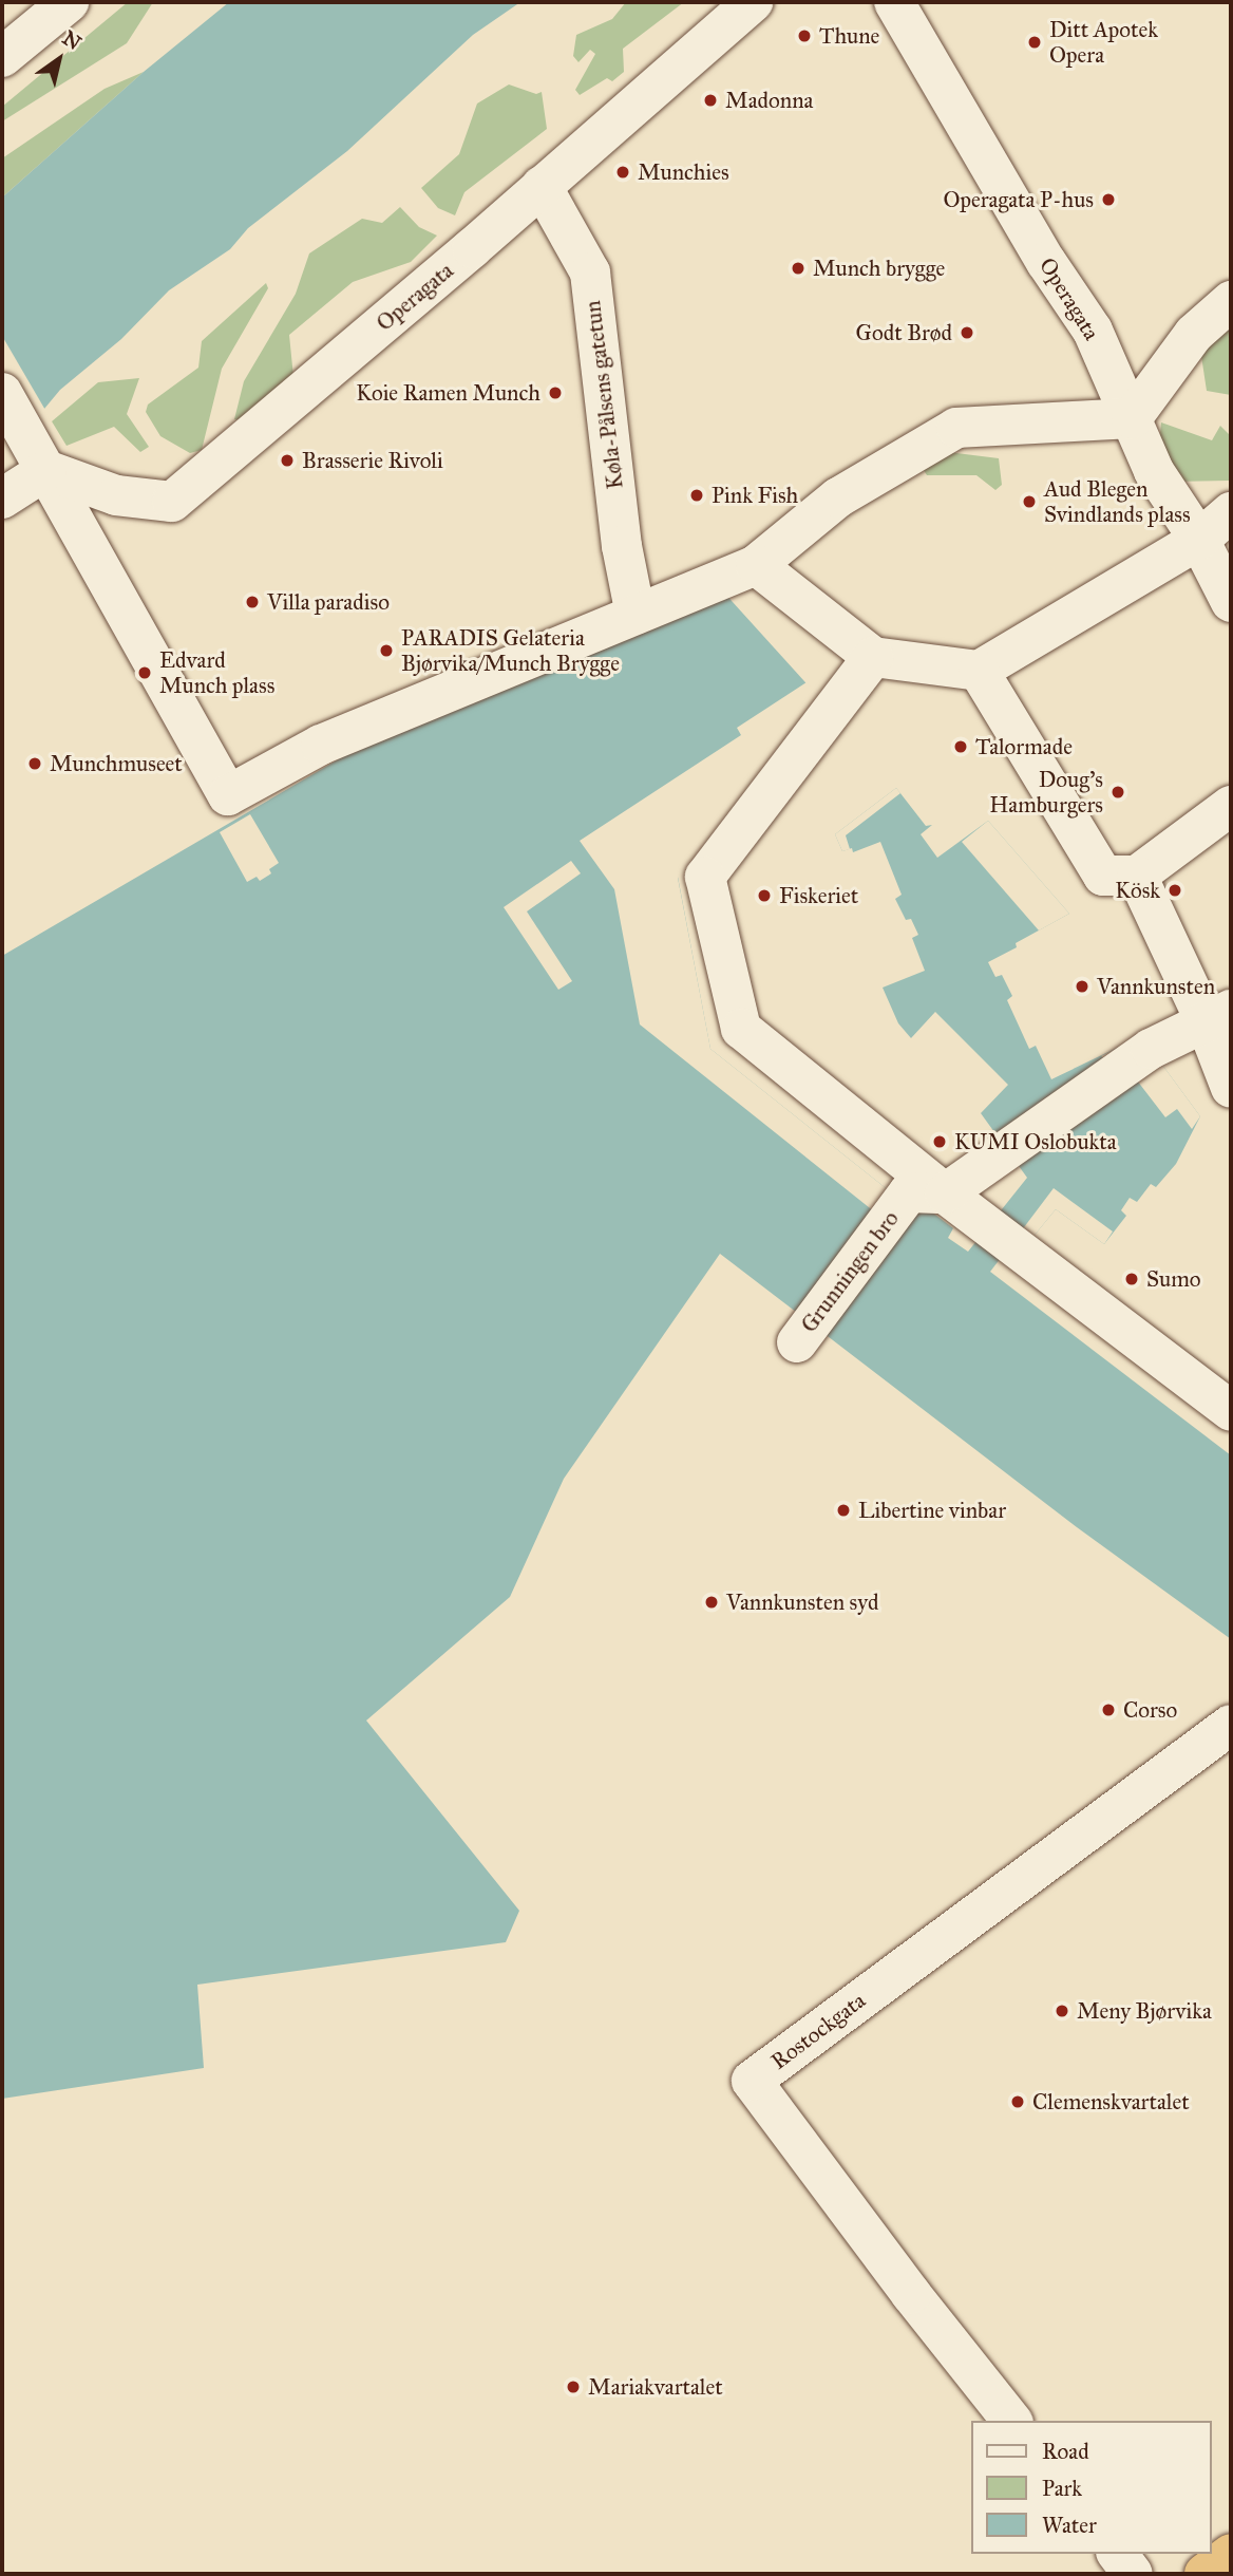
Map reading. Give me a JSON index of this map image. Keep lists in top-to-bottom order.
{
  "streets": {
    "street": [
      "Operagata",
      "Køla-Pålsens gatetun",
      "Grunningen bro",
      "Rostockgata"
    ]
  },
  "crossings": [
    ["Operagata", "Køla-Pålsens gatetun"]
  ],
  "places": [
    "Thune",
    "Ditt Apotek Opera",
    "Madonna",
    "Munchies",
    "Operagata P-hus",
    "Munch brygge",
    "Godt Brød",
    "Koie Ramen Munch",
    "Brasserie Rivoli",
    "Pink Fish",
    "Aud Blegen Svindlands plass",
    "Villa paradiso",
    "PARADIS Gelateria Bjørvika/Munch Brygge",
    "Edvard Munch plass",
    "Talormade",
    "Munchmuseet",
    "Doug's Hamburgers",
    "Kösk",
    "Fiskeriet",
    "Vannkunsten",
    "KUMI Oslobukta",
    "Sumo",
    "Libertine vinbar",
    "Vannkunsten syd",
    "Corso",
    "Meny Bjørvika",
    "Clemenskvartalet",
    "Mariakvartalet"
  ],
  "legend": ["Road", "Park", "Water"],
  "north": "top right"
}
